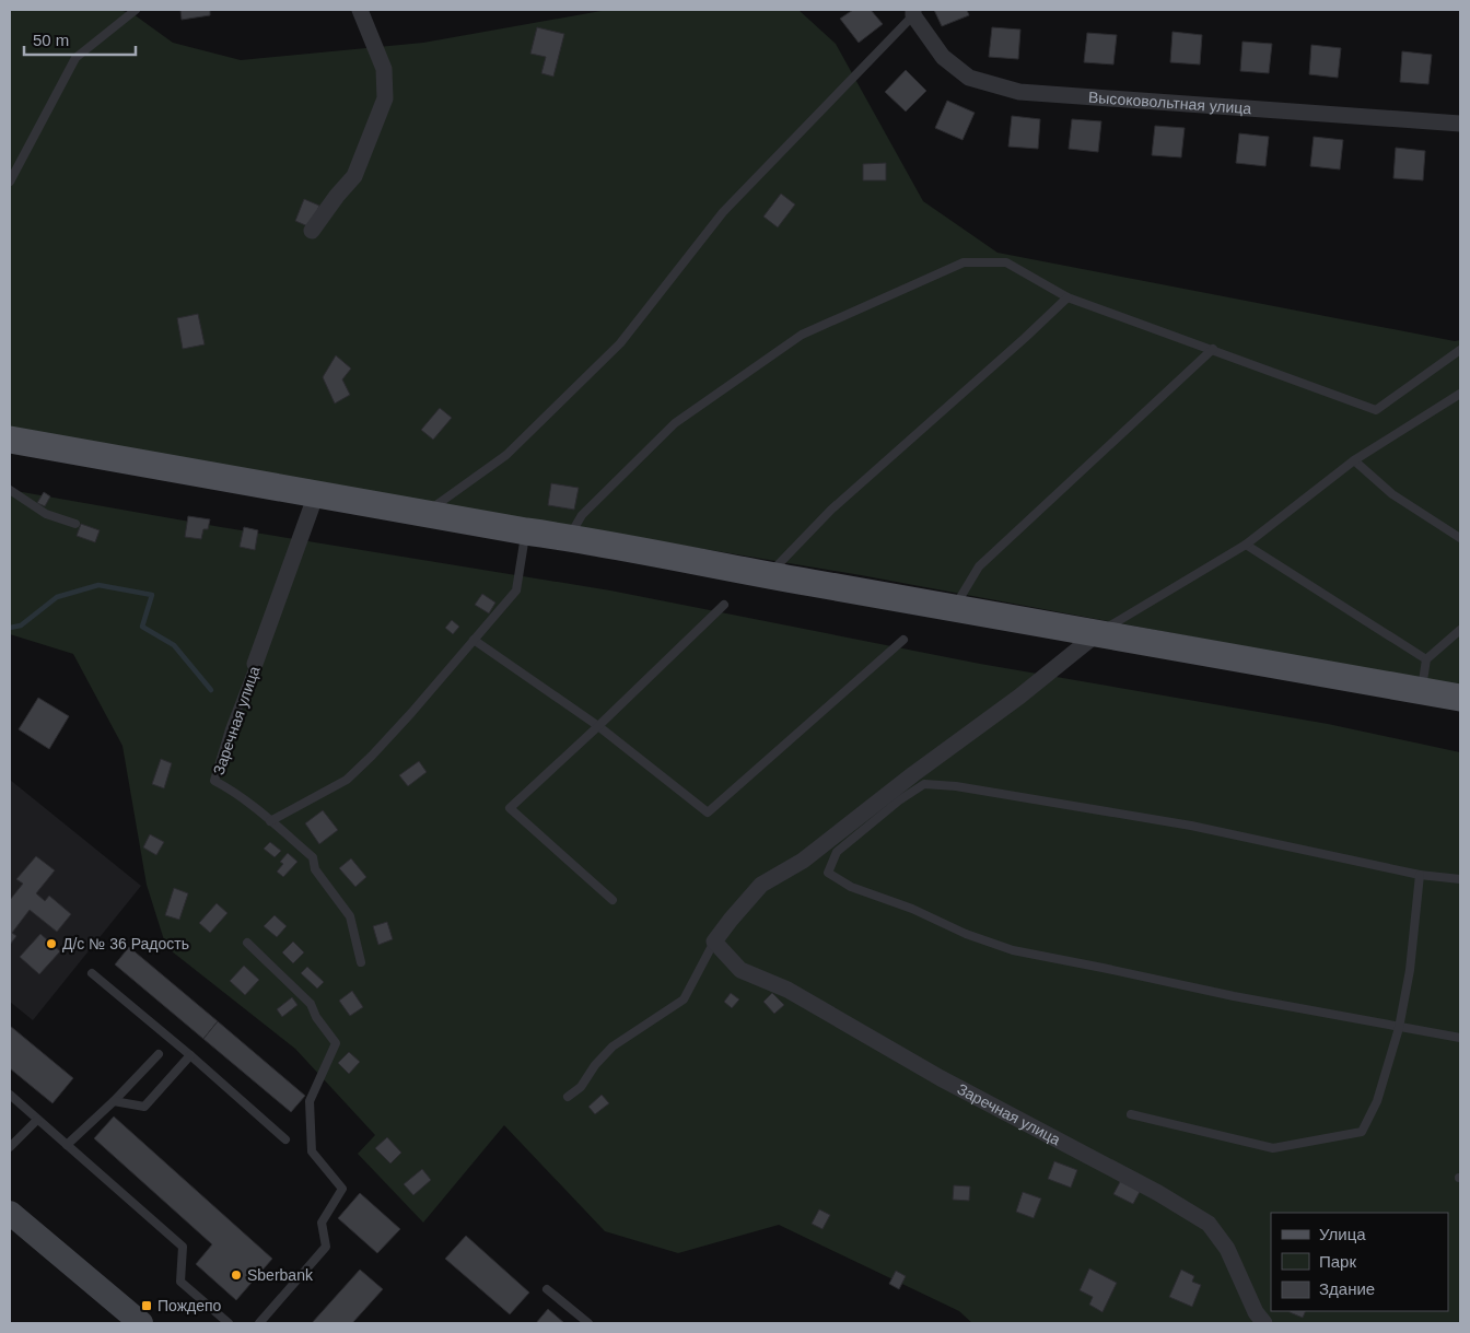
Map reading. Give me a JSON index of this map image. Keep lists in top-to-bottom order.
{
  "streets": {
    "street": ["Высоковольтная улица", "Заречная улица"]
  },
  "places": {
    "other": ["Д/с № 36 Радость", "Sberbank"],
    "transit": ["Пождепо"]
  },
  "legend": ["Улица", "Парк", "Здание"],
  "scale_bar": "50 m"
}
